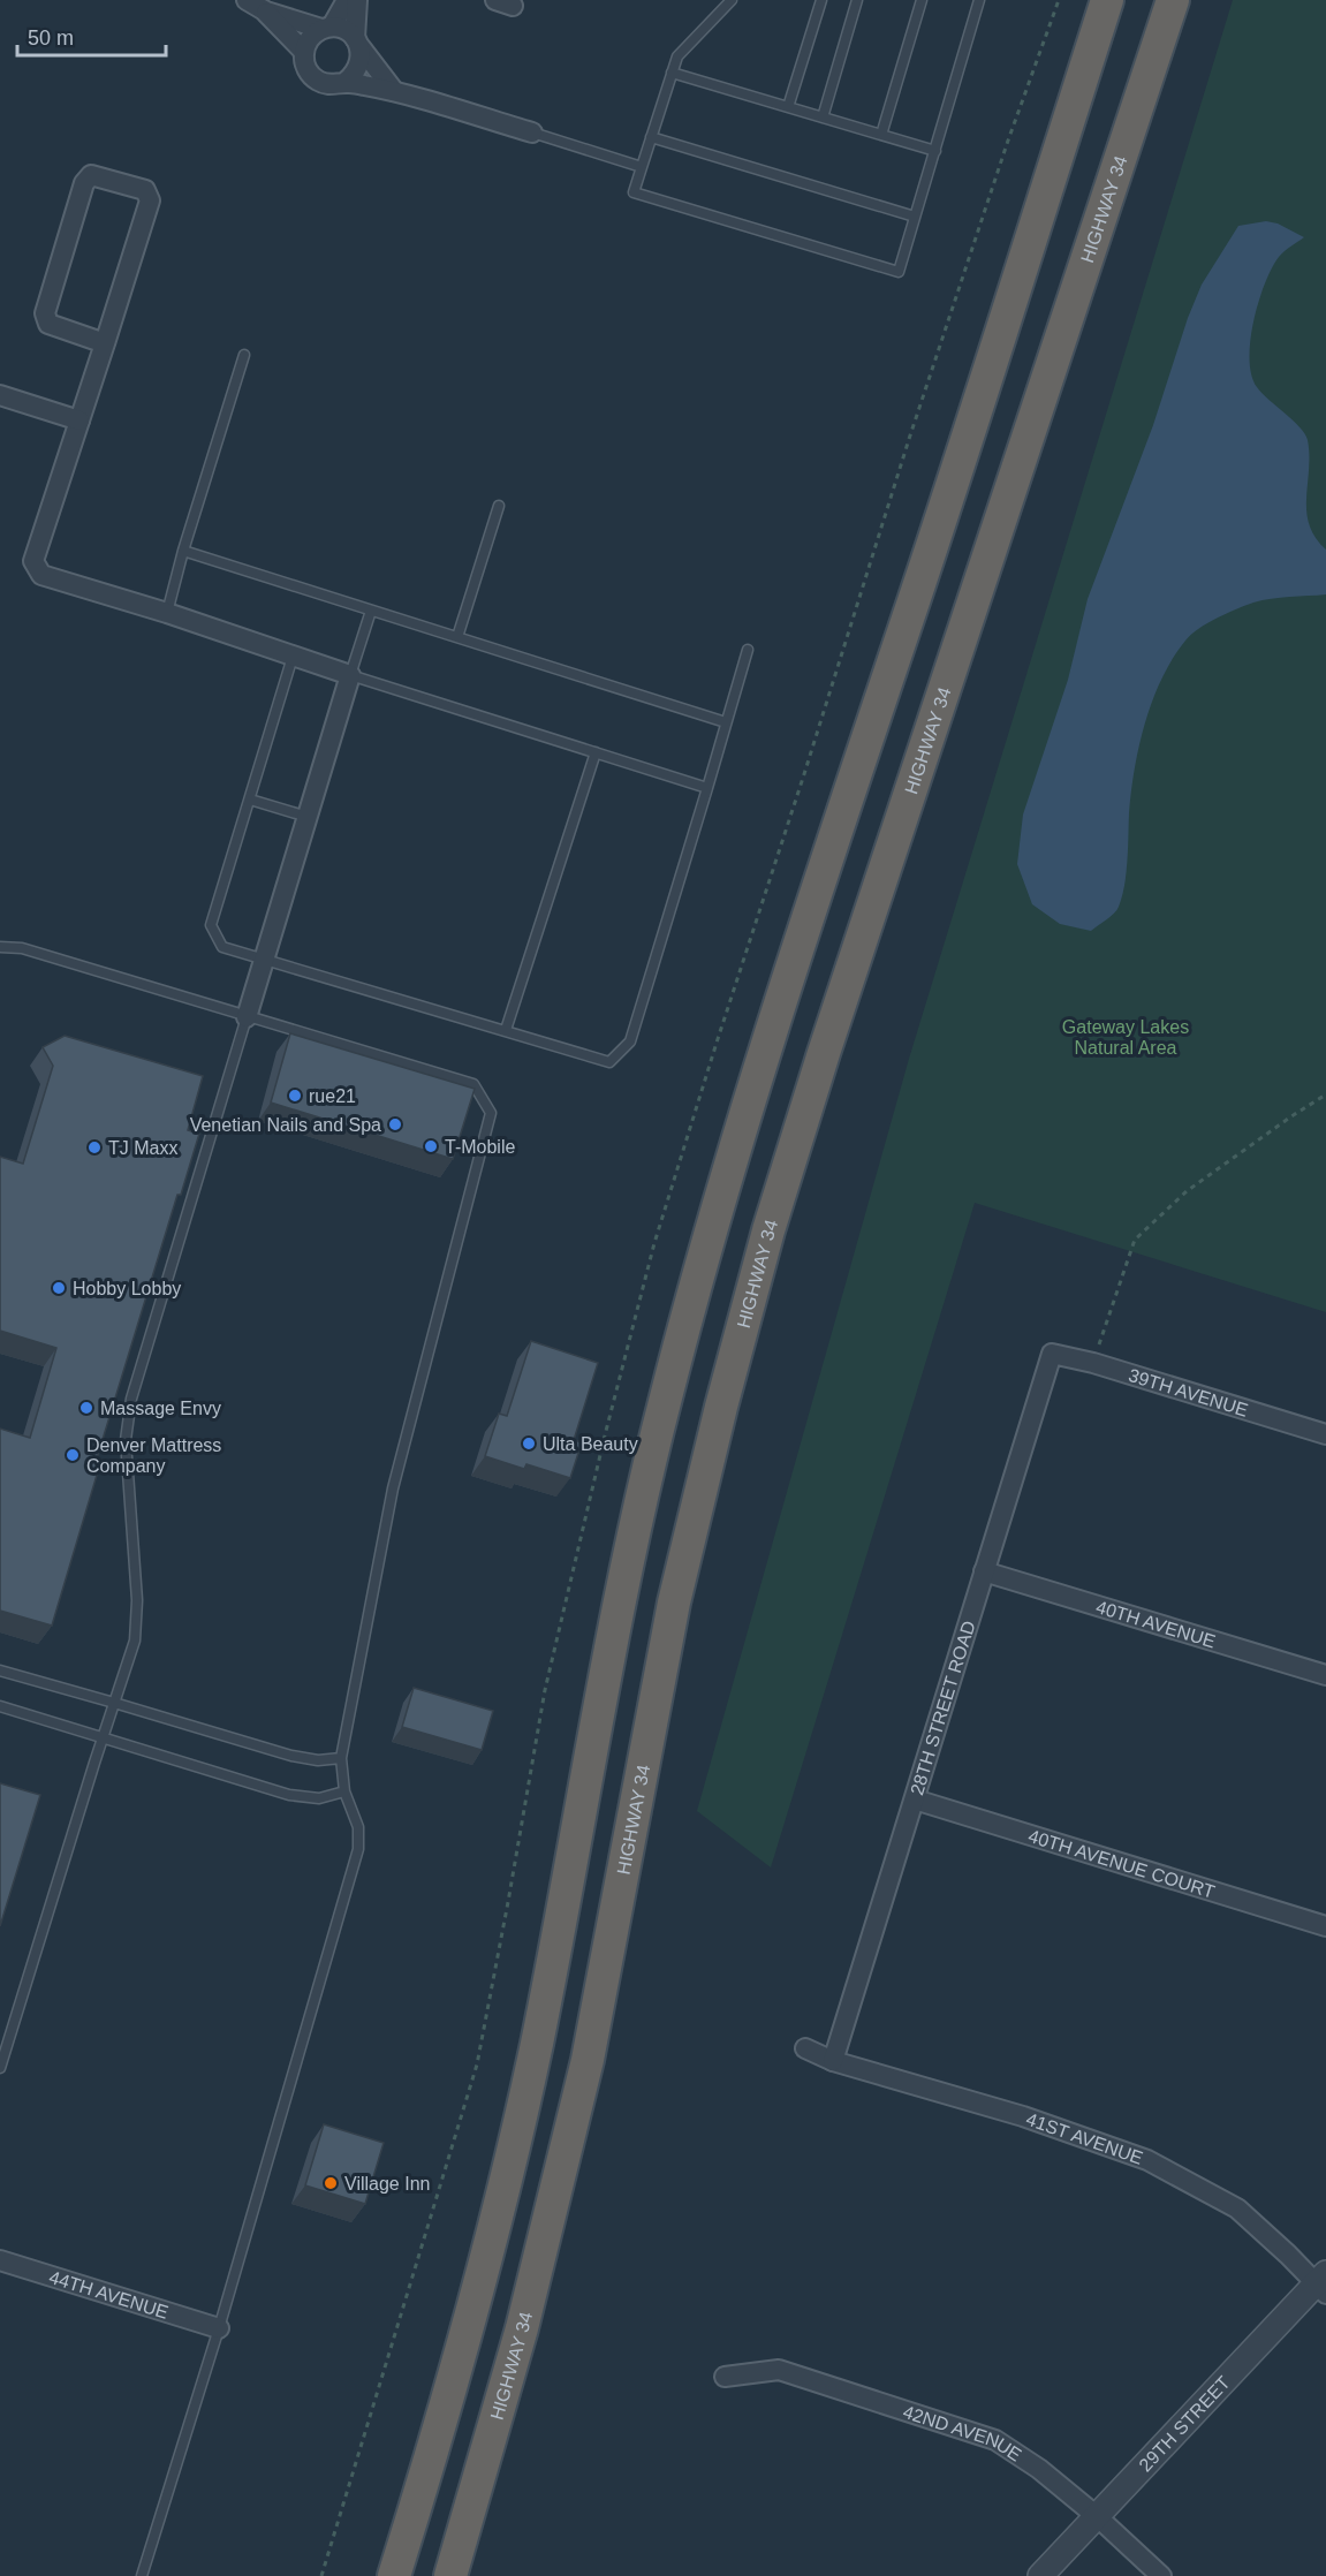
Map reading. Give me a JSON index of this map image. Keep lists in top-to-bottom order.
{
  "streets": {
    "highway": ["HIGHWAY 34"],
    "street": [
      "39TH AVENUE",
      "40TH AVENUE",
      "28TH STREET ROAD",
      "40TH AVENUE COURT",
      "41ST AVENUE",
      "44TH AVENUE",
      "29TH STREET",
      "42ND AVENUE"
    ]
  },
  "crossings": [
    ["39TH AVENUE", "28TH STREET ROAD"],
    ["40TH AVENUE", "28TH STREET ROAD"],
    ["28TH STREET ROAD", "40TH AVENUE COURT"],
    ["28TH STREET ROAD", "41ST AVENUE"],
    ["41ST AVENUE", "29TH STREET"],
    ["29TH STREET", "42ND AVENUE"]
  ],
  "parks": ["Gateway Lakes Natural Area"],
  "places": [
    "rue21",
    "Venetian Nails and Spa",
    "T-Mobile",
    "TJ Maxx",
    "Hobby Lobby",
    "Massage Envy",
    "Ulta Beauty",
    "Denver Mattress Company",
    "Village Inn"
  ],
  "scale_bar": "50 m"
}
